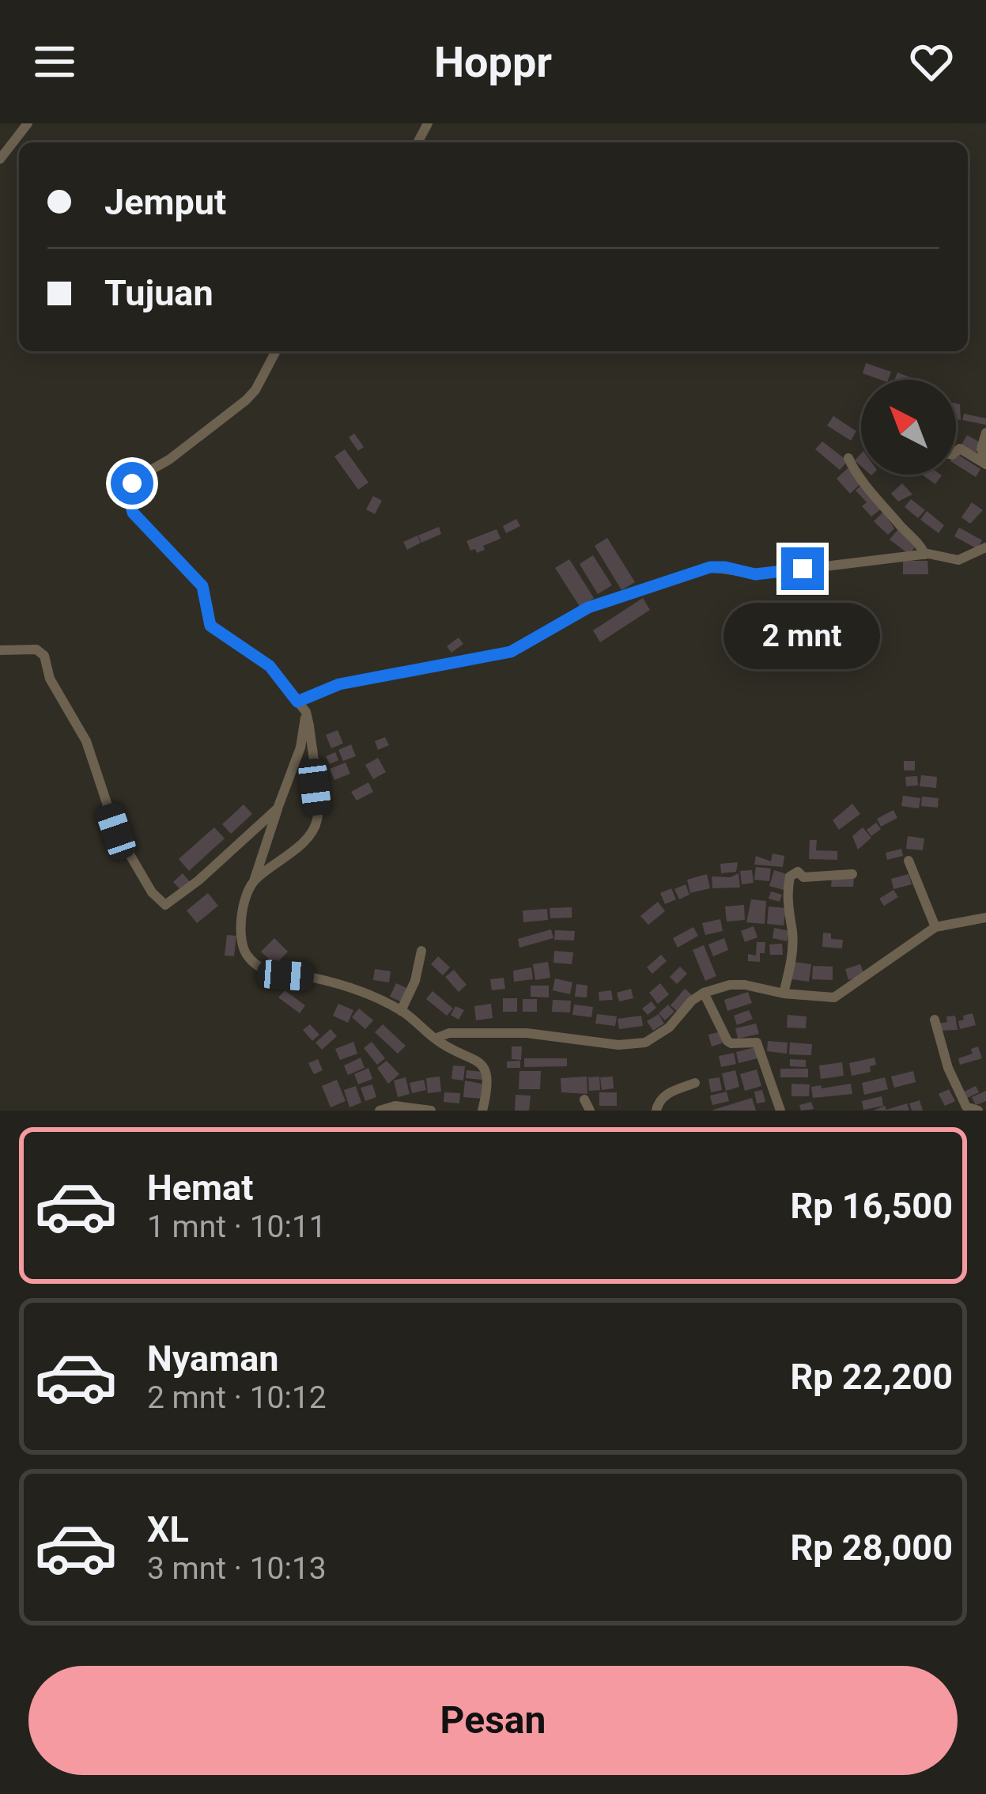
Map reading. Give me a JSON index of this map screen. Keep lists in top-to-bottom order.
{
  "north": "top left",
  "page": {
    "header": "Hoppr",
    "banner": ["Jemput", "Tujuan"],
    "bubble": "2 mnt",
    "list": [
      {
        "name": "Hemat",
        "note": "1 mnt · 10:11",
        "value": "Rp 16,500"
      },
      {
        "name": "Nyaman",
        "note": "2 mnt · 10:12",
        "value": "Rp 22,200"
      },
      {
        "name": "XL",
        "note": "3 mnt · 10:13",
        "value": "Rp 28,000"
      }
    ],
    "buttons": "Pesan"
  }
}
